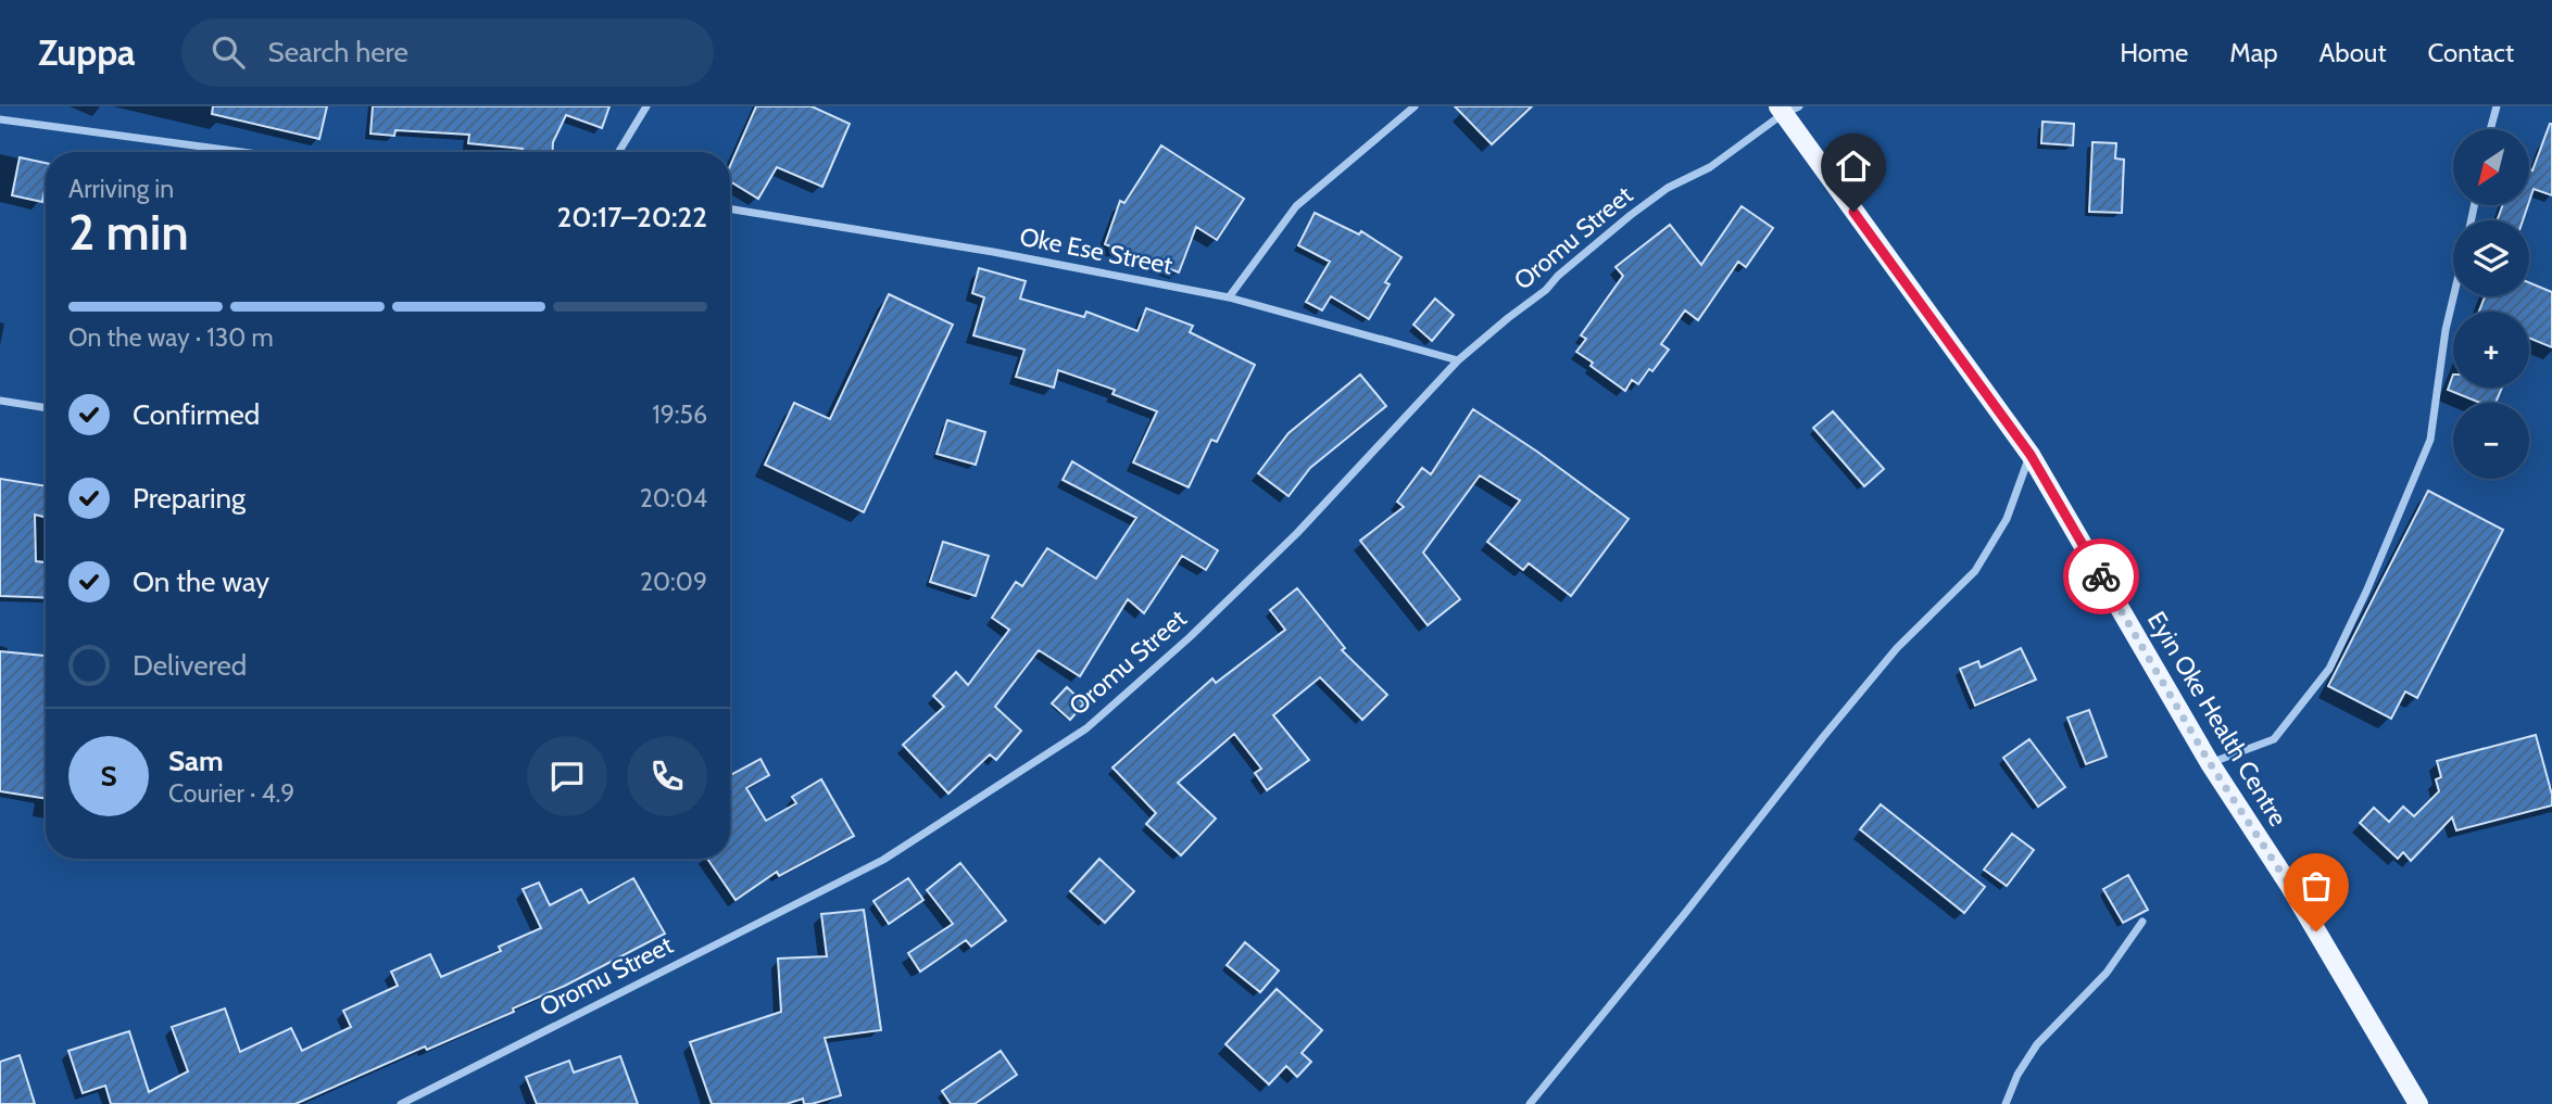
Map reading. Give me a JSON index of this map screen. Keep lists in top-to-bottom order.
{
  "streets": {
    "main road": ["Eyin Oke Health Centre"],
    "street": ["Oromu Street", "Oke Ese Street"]
  },
  "crossings": [
    ["Oromu Street", "Oke Ese Street"],
    ["Oromu Street", "Eyin Oke Health Centre"]
  ],
  "north": "bottom left",
  "page": {
    "header": "Zuppa",
    "search": "Search here",
    "nav": [
      "Home",
      "Map",
      "About",
      "Contact"
    ],
    "map_buttons": ["+", "−"],
    "heading": ["2 min", "Arriving in", "20:17–20:22"],
    "panel": ["Sam", "Courier · 4.9"],
    "bar": "On the way · 130 m",
    "list": [
      ["Confirmed", "19:56"],
      ["Preparing", "20:04"],
      ["On the way", "20:09"],
      "Delivered"
    ],
    "round": "S"
  }
}
